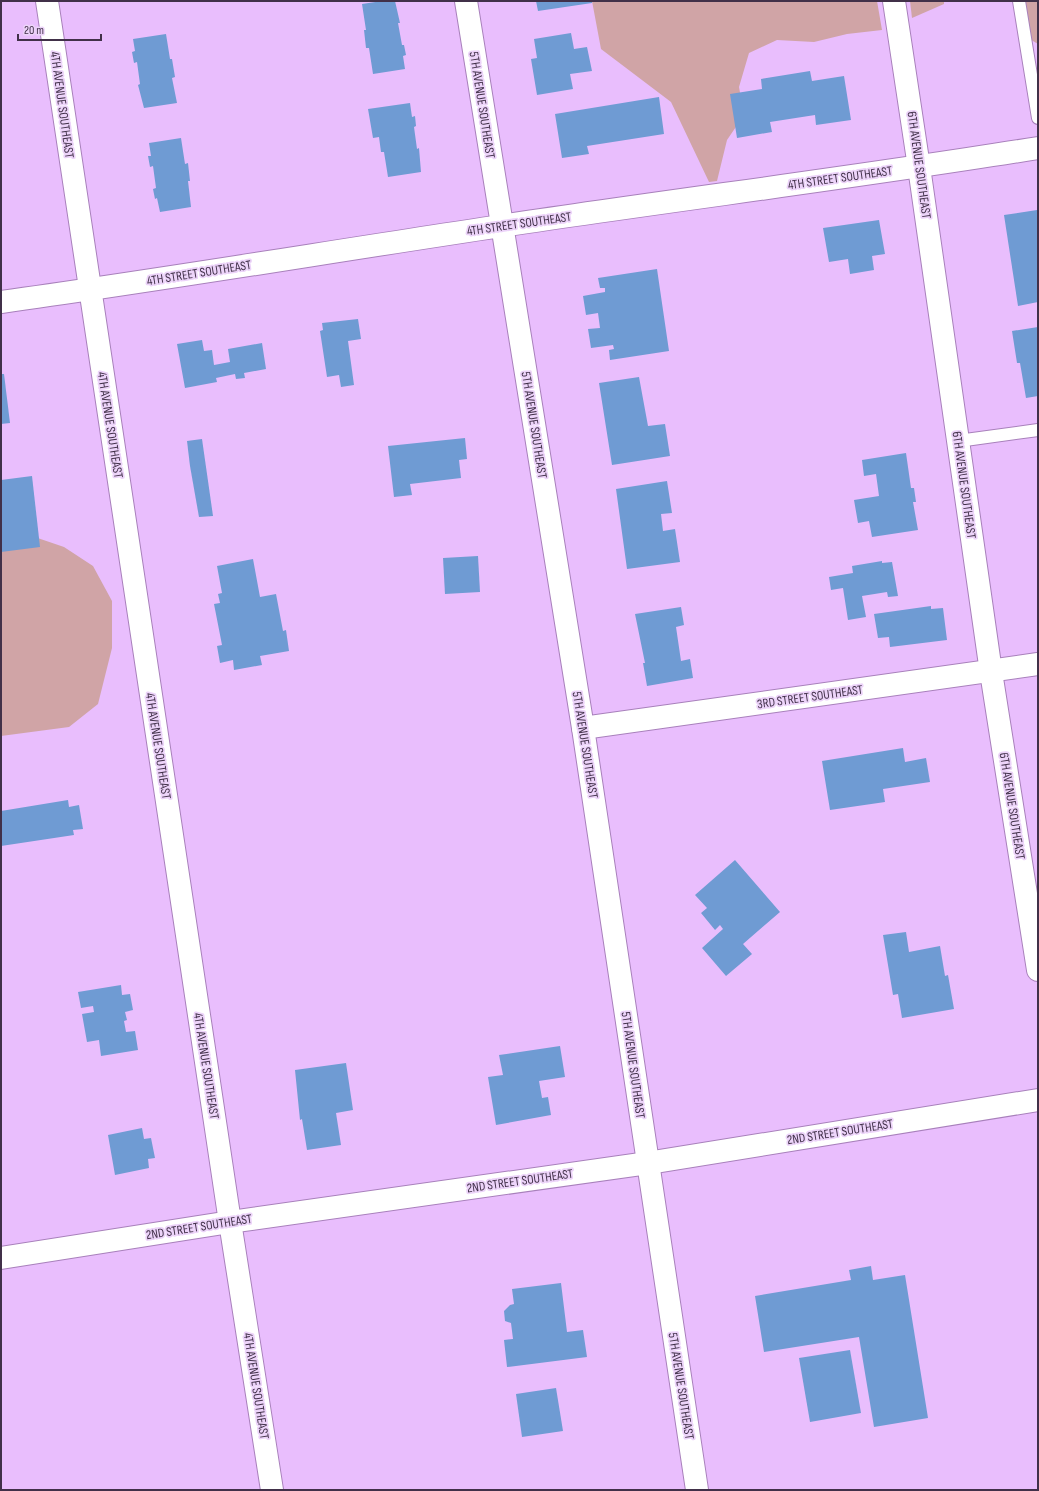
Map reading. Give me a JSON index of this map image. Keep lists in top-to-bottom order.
{
  "streets": {
    "street": [
      "4TH AVENUE SOUTHEAST",
      "5TH AVENUE SOUTHEAST",
      "6TH AVENUE SOUTHEAST",
      "4TH STREET SOUTHEAST",
      "3RD STREET SOUTHEAST",
      "2ND STREET SOUTHEAST"
    ]
  },
  "crossings": [
    ["4TH AVENUE SOUTHEAST", "4TH STREET SOUTHEAST"],
    ["4TH AVENUE SOUTHEAST", "2ND STREET SOUTHEAST"],
    ["5TH AVENUE SOUTHEAST", "4TH STREET SOUTHEAST"],
    ["5TH AVENUE SOUTHEAST", "3RD STREET SOUTHEAST"],
    ["5TH AVENUE SOUTHEAST", "2ND STREET SOUTHEAST"],
    ["6TH AVENUE SOUTHEAST", "4TH STREET SOUTHEAST"],
    ["6TH AVENUE SOUTHEAST", "3RD STREET SOUTHEAST"]
  ],
  "scale_bar": "20 m"
}
